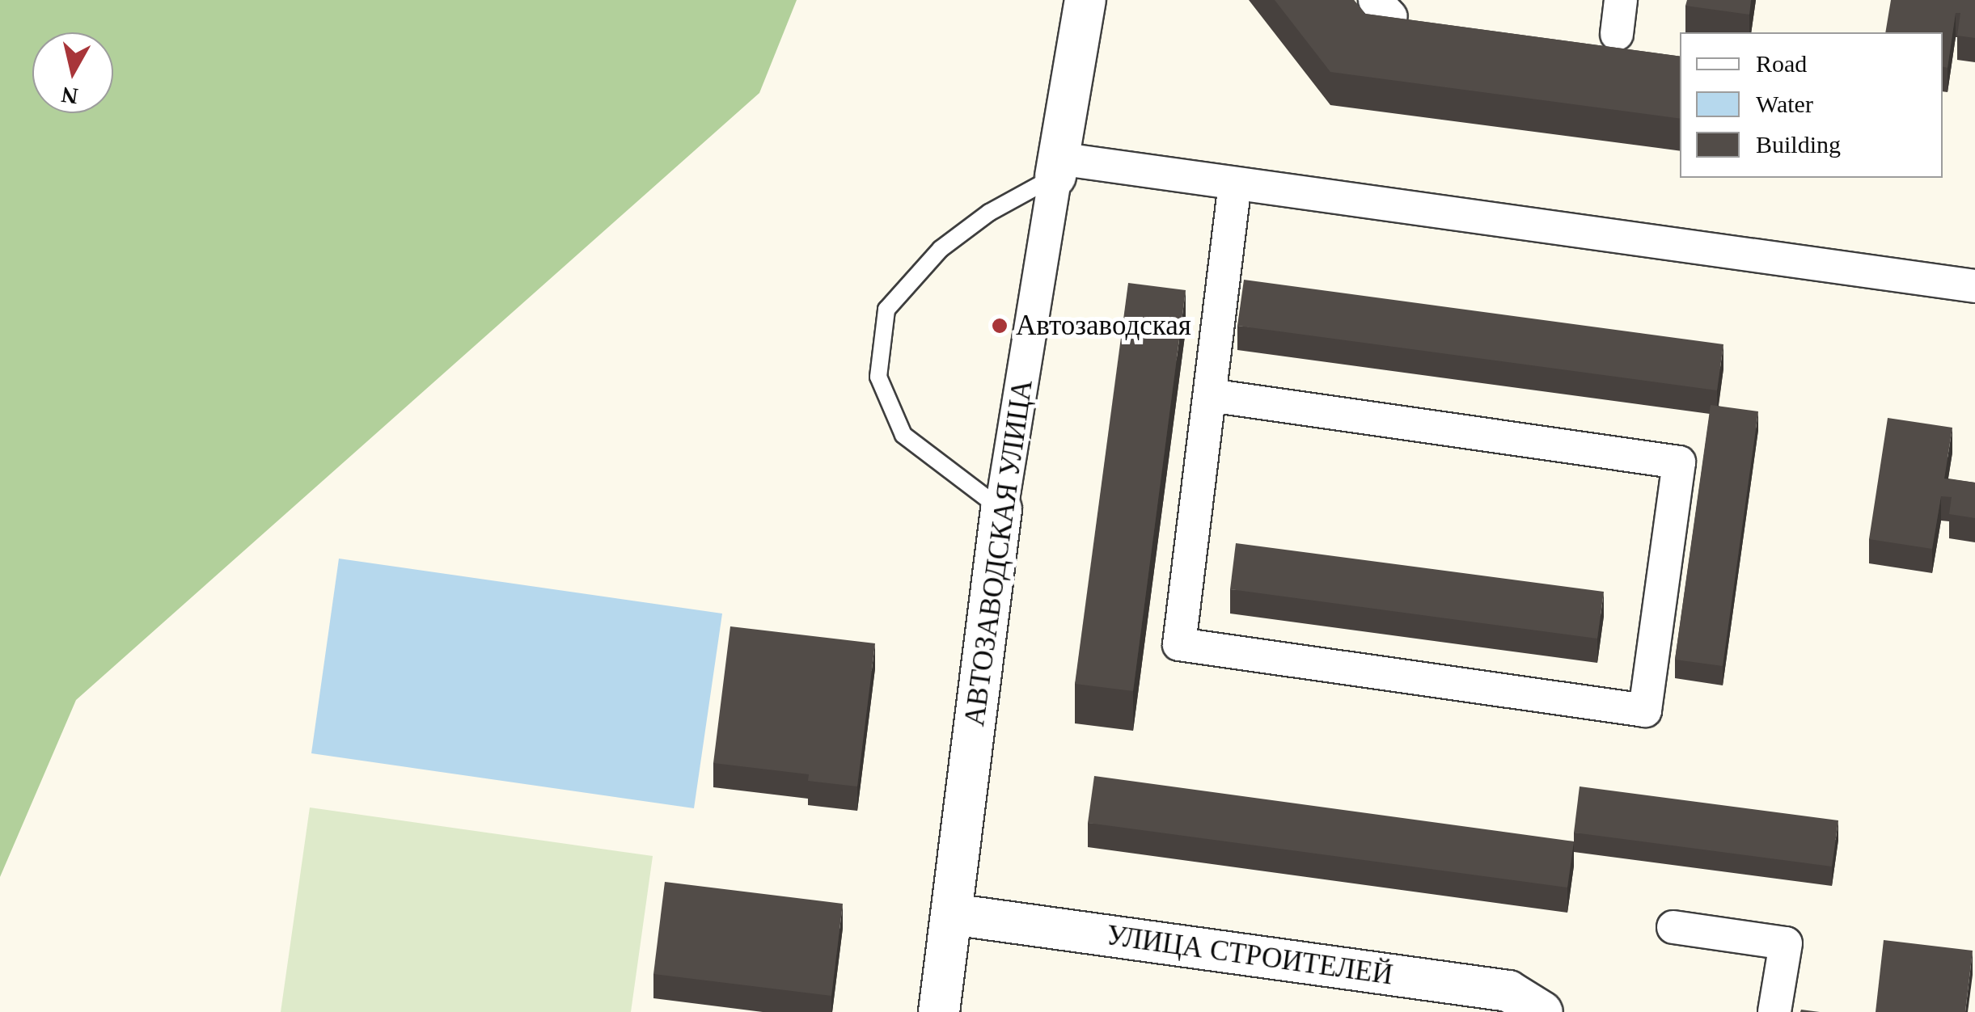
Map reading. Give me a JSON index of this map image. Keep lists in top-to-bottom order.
{
  "streets": {
    "street": ["АВТОЗАВОДСКАЯ УЛИЦА", "УЛИЦА СТРОИТЕЛЕЙ"]
  },
  "crossings": [
    ["АВТОЗАВОДСКАЯ УЛИЦА", "УЛИЦА СТРОИТЕЛЕЙ"]
  ],
  "places": ["Автозаводская"],
  "legend": ["Road", "Water", "Building"],
  "north": "bottom"
}
